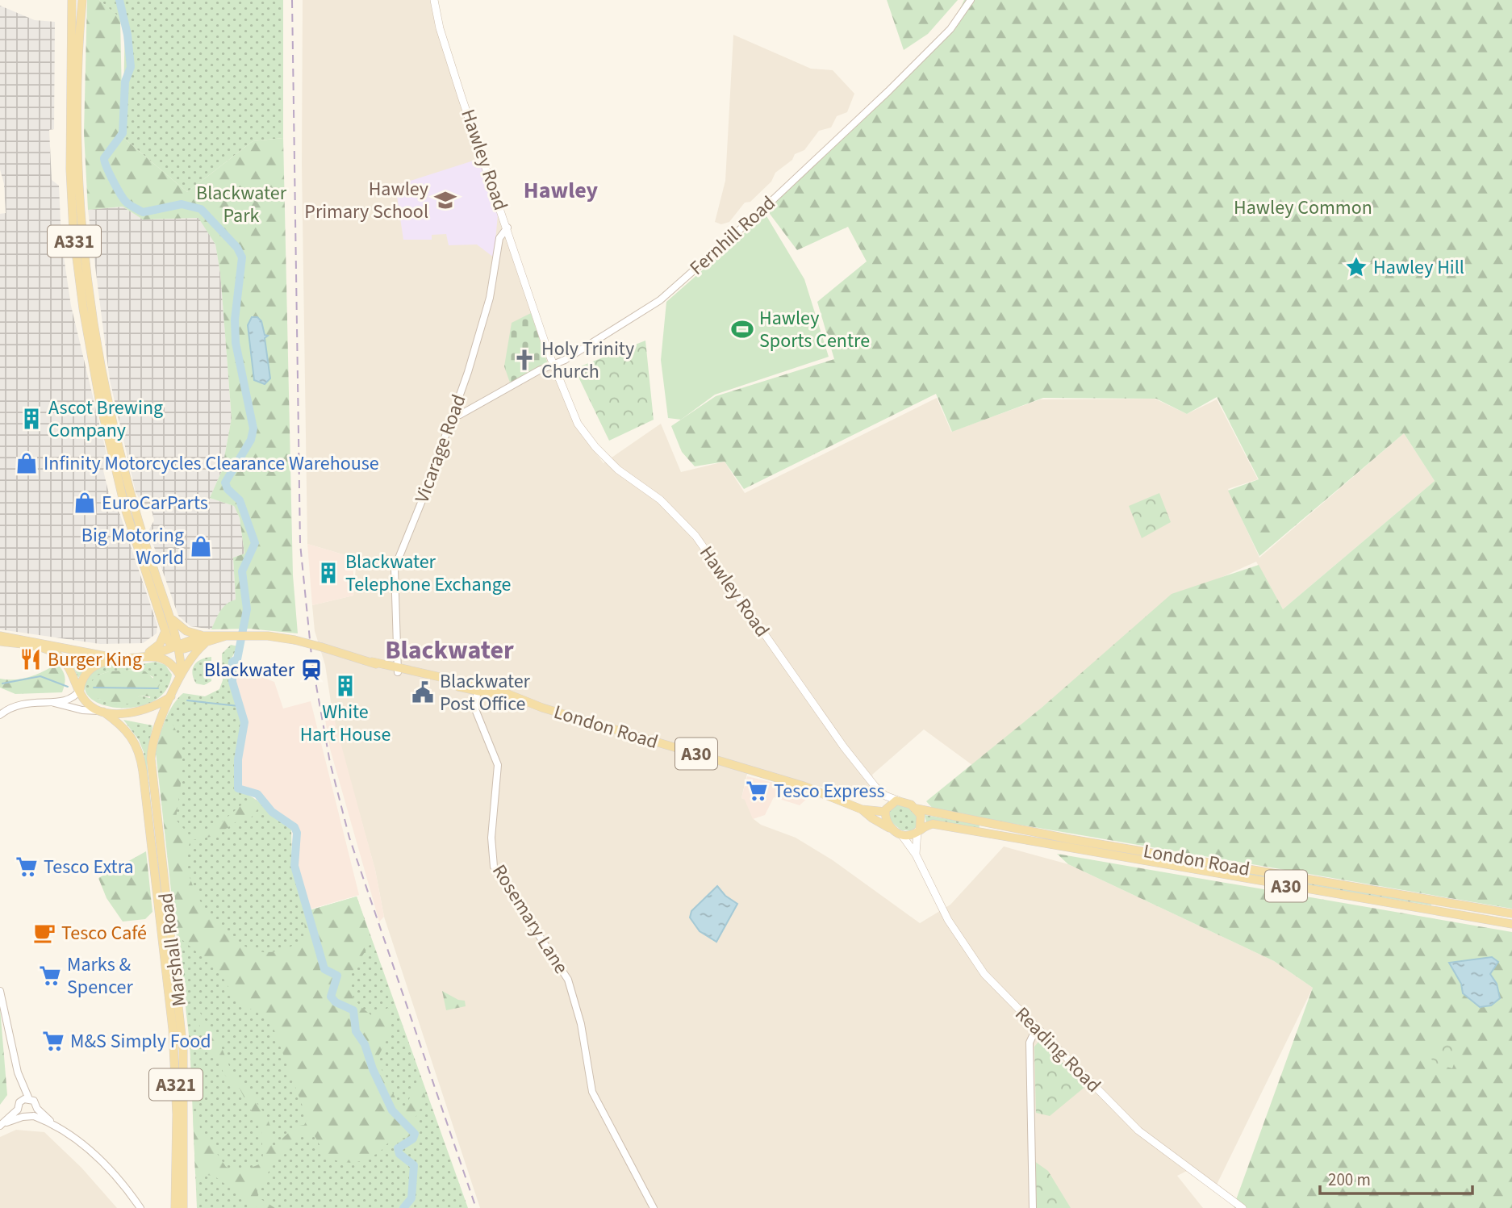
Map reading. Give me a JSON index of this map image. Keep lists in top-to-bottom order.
{
  "streets": {
    "main road": [
      "Hawley Road",
      "A331",
      "London Road",
      "A30",
      "Marshall Road",
      "Reading Road",
      "A321"
    ],
    "street": ["Fernhill Road", "Vicarage Road", "Rosemary Lane"]
  },
  "crossings": [
    ["Hawley Road", "Fernhill Road"],
    ["Hawley Road", "Vicarage Road"],
    ["Hawley Road", "London Road"],
    ["Hawley Road", "A30"],
    ["Hawley Road", "Reading Road"],
    ["Fernhill Road", "Vicarage Road"],
    ["A331", "London Road"],
    ["A331", "Marshall Road"],
    ["Vicarage Road", "London Road"],
    ["London Road", "A30"],
    ["London Road", "Rosemary Lane"],
    ["London Road", "Reading Road"],
    ["A30", "Reading Road"]
  ],
  "districts": ["Hawley", "Blackwater"],
  "parks": ["Blackwater Park", "Hawley Common"],
  "places": {
    "school or university": ["Hawley Primary School"],
    "place": ["Hawley Hill"],
    "sports": ["Hawley Sports Centre"],
    "church": ["Holy Trinity Church"],
    "building": ["Ascot Brewing Company", "Blackwater Telephone Exchange", "White Hart House"],
    "shop": ["Infinity Motorcycles Clearance Warehouse", "EuroCarParts", "Big Motoring World"],
    "restaurant": ["Burger King"],
    "station": ["Blackwater"],
    "public building": ["Blackwater Post Office"],
    "supermarket": [
      "Tesco Express",
      "Tesco Extra",
      "Marks & Spencer",
      "M&S Simply Food"
    ],
    "cafe": ["Tesco Café"]
  },
  "scale_bar": "200 m"
}
